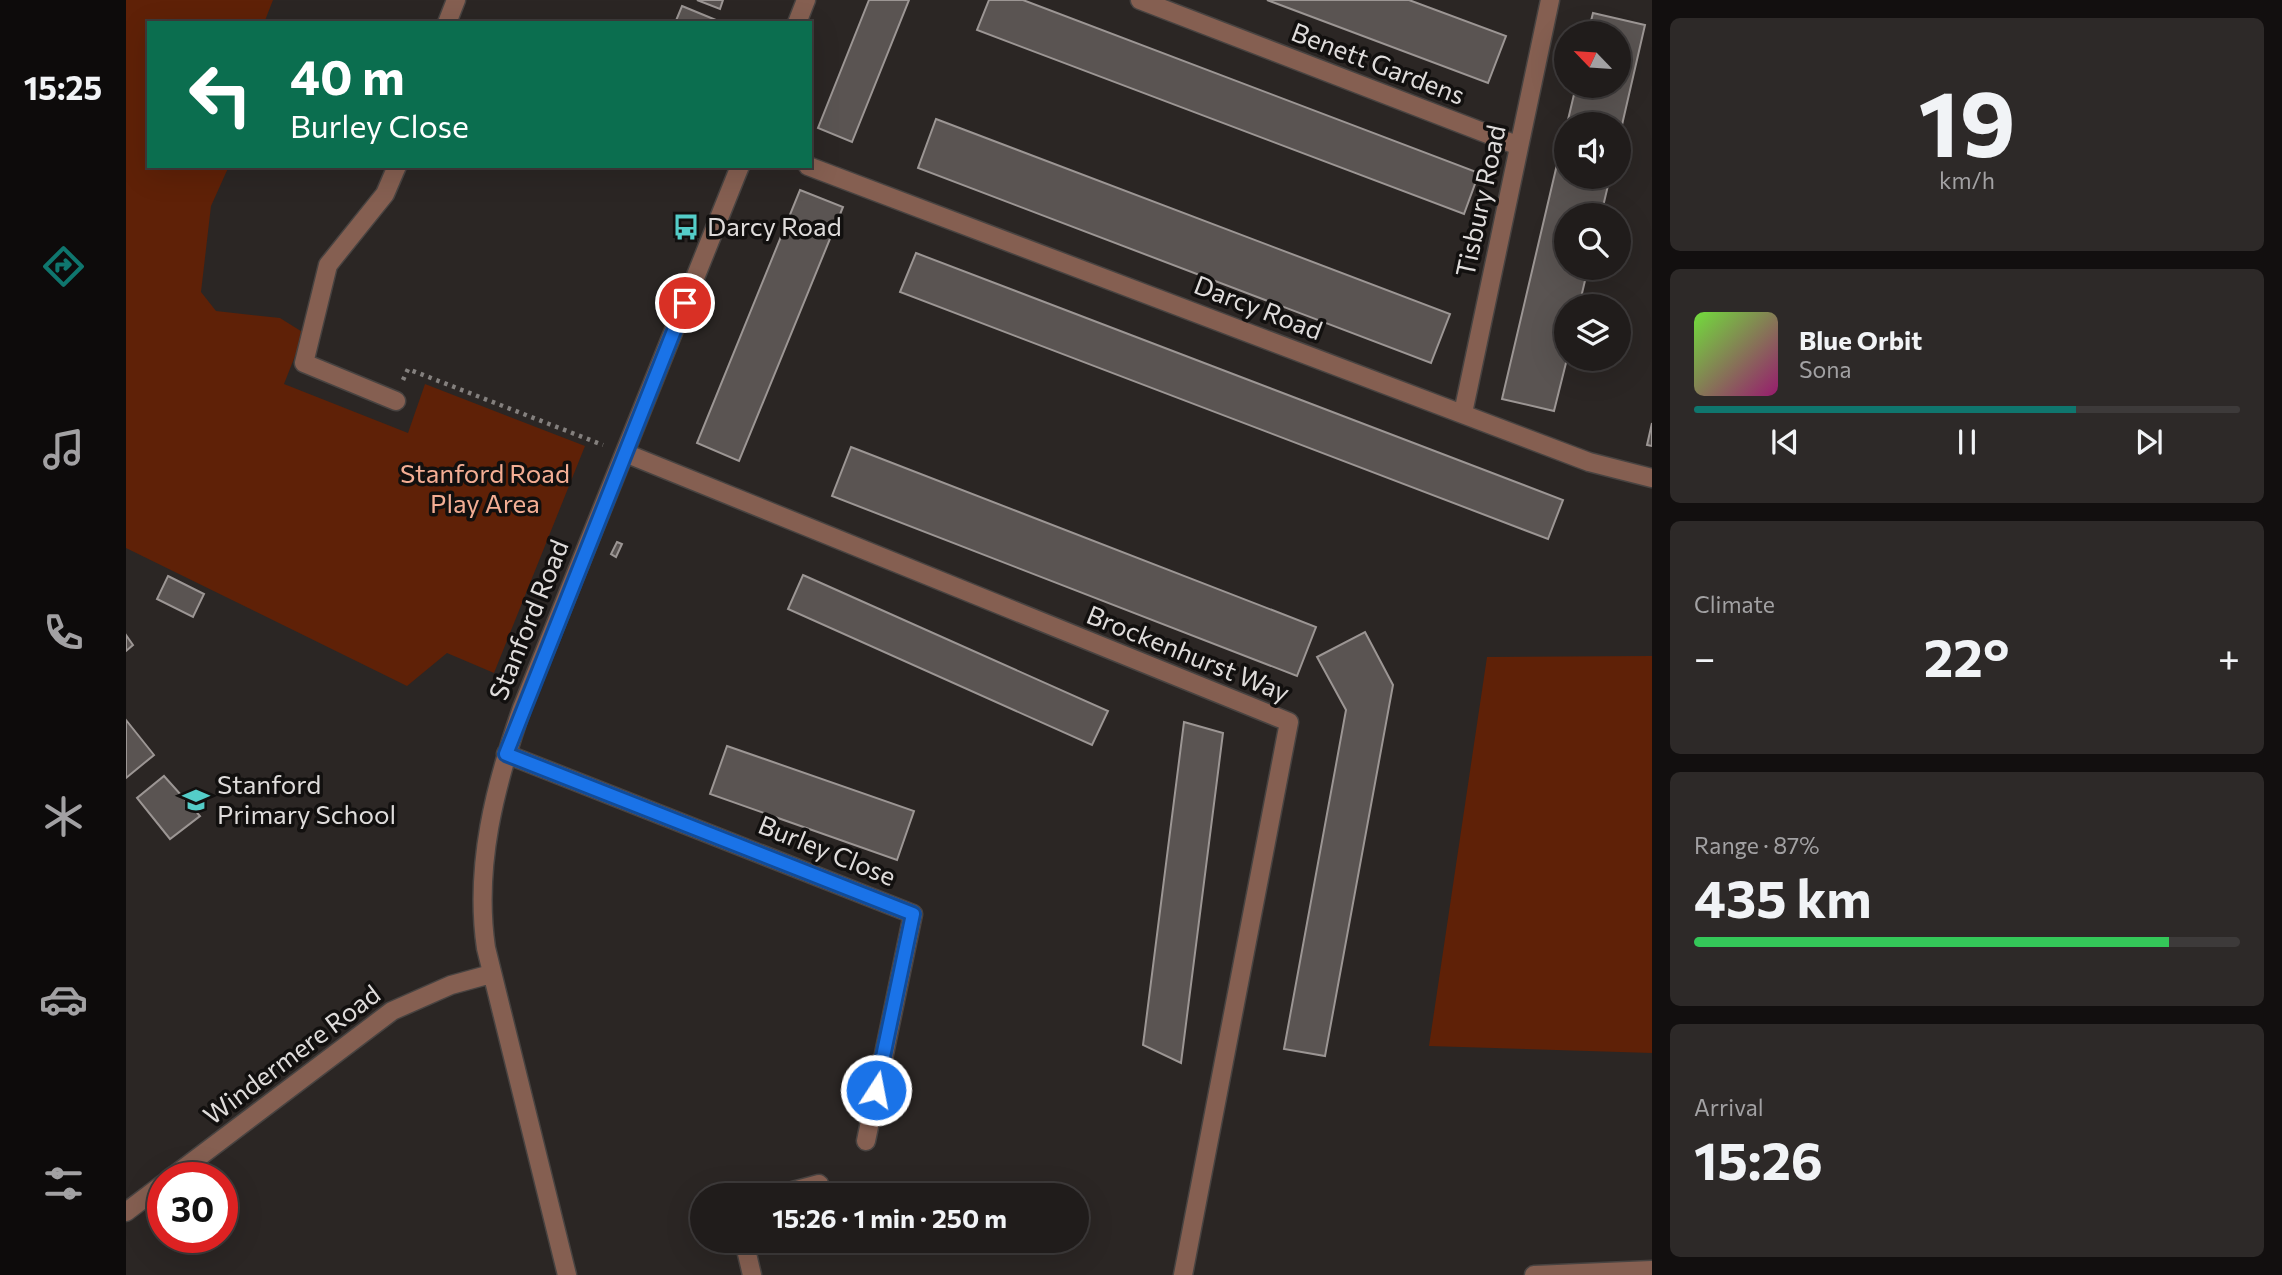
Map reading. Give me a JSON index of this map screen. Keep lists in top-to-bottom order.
{
  "streets": {
    "street": [
      "Benett Gardens",
      "Tisbury Road",
      "Darcy Road",
      "Stanford Road",
      "Brockenhurst Way",
      "Burley Close",
      "Windermere Road"
    ]
  },
  "crossings": [
    ["Benett Gardens", "Tisbury Road"],
    ["Tisbury Road", "Darcy Road"],
    ["Stanford Road", "Brockenhurst Way"],
    ["Stanford Road", "Burley Close"],
    ["Stanford Road", "Windermere Road"]
  ],
  "parks": ["Stanford Road Play Area"],
  "places": {
    "bus stop": ["Darcy Road"],
    "school or university": ["Stanford Primary School"]
  },
  "north": "top left",
  "page": {
    "tabs": "15:25",
    "tile": [
      ["19", "km/h"],
      "Climate",
      ["Range · 87%", "435 km"],
      ["Arrival", "15:26"]
    ],
    "turn": ["40 m", "Burley Close"],
    "song": ["Blue Orbit", "Sona"],
    "heat": ["−", "22°", "+"],
    "limit": "30",
    "trip": "15:26 · 1 min · 250 m"
  }
}
